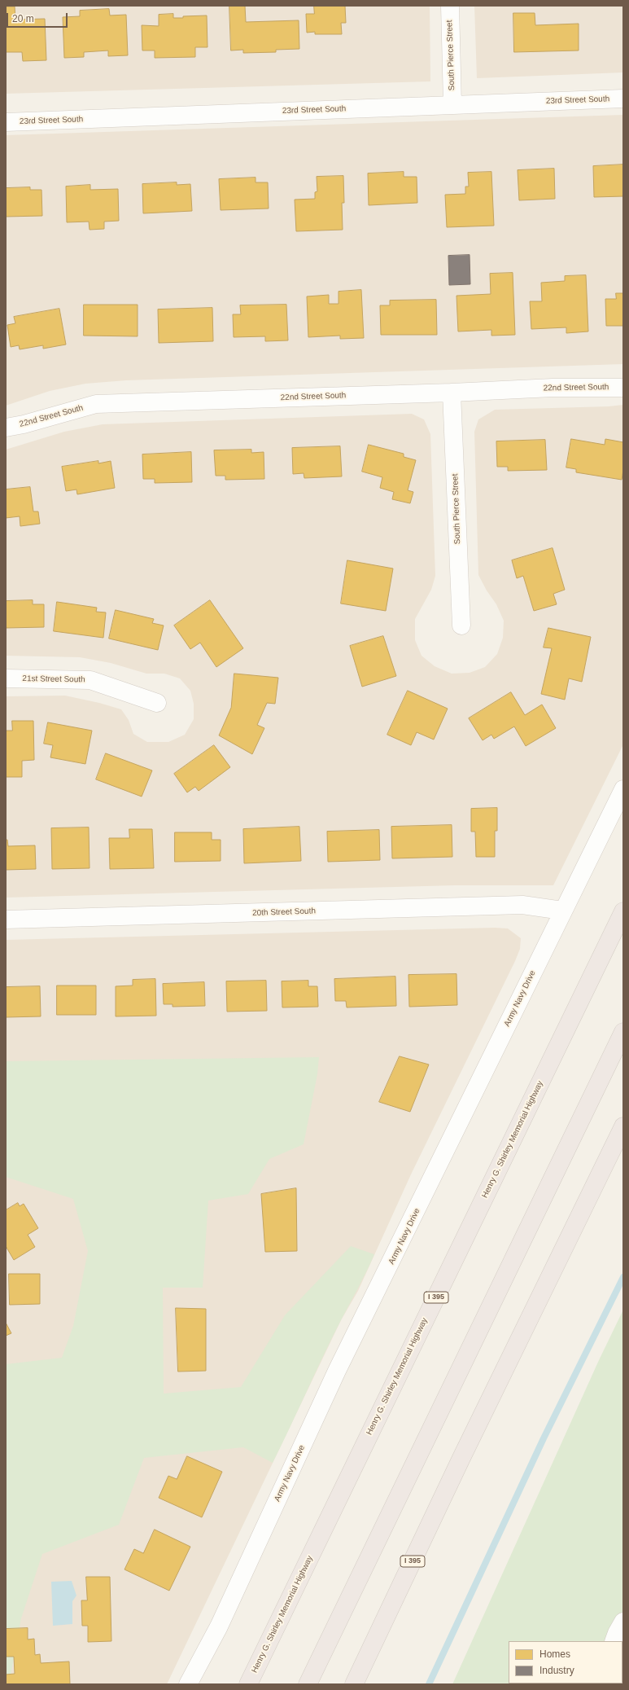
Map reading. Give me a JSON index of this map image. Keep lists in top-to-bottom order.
{
  "streets": {
    "highway": ["Henry G. Shirley Memorial Highway", "I 395"],
    "street": [
      "South Pierce Street",
      "23rd Street South",
      "22nd Street South",
      "21st Street South",
      "20th Street South",
      "Army Navy Drive"
    ]
  },
  "crossings": [
    ["South Pierce Street", "23rd Street South"],
    ["South Pierce Street", "22nd Street South"],
    ["20th Street South", "Army Navy Drive"]
  ],
  "legend": ["Homes", "Industry"],
  "scale_bar": "20 m"
}
